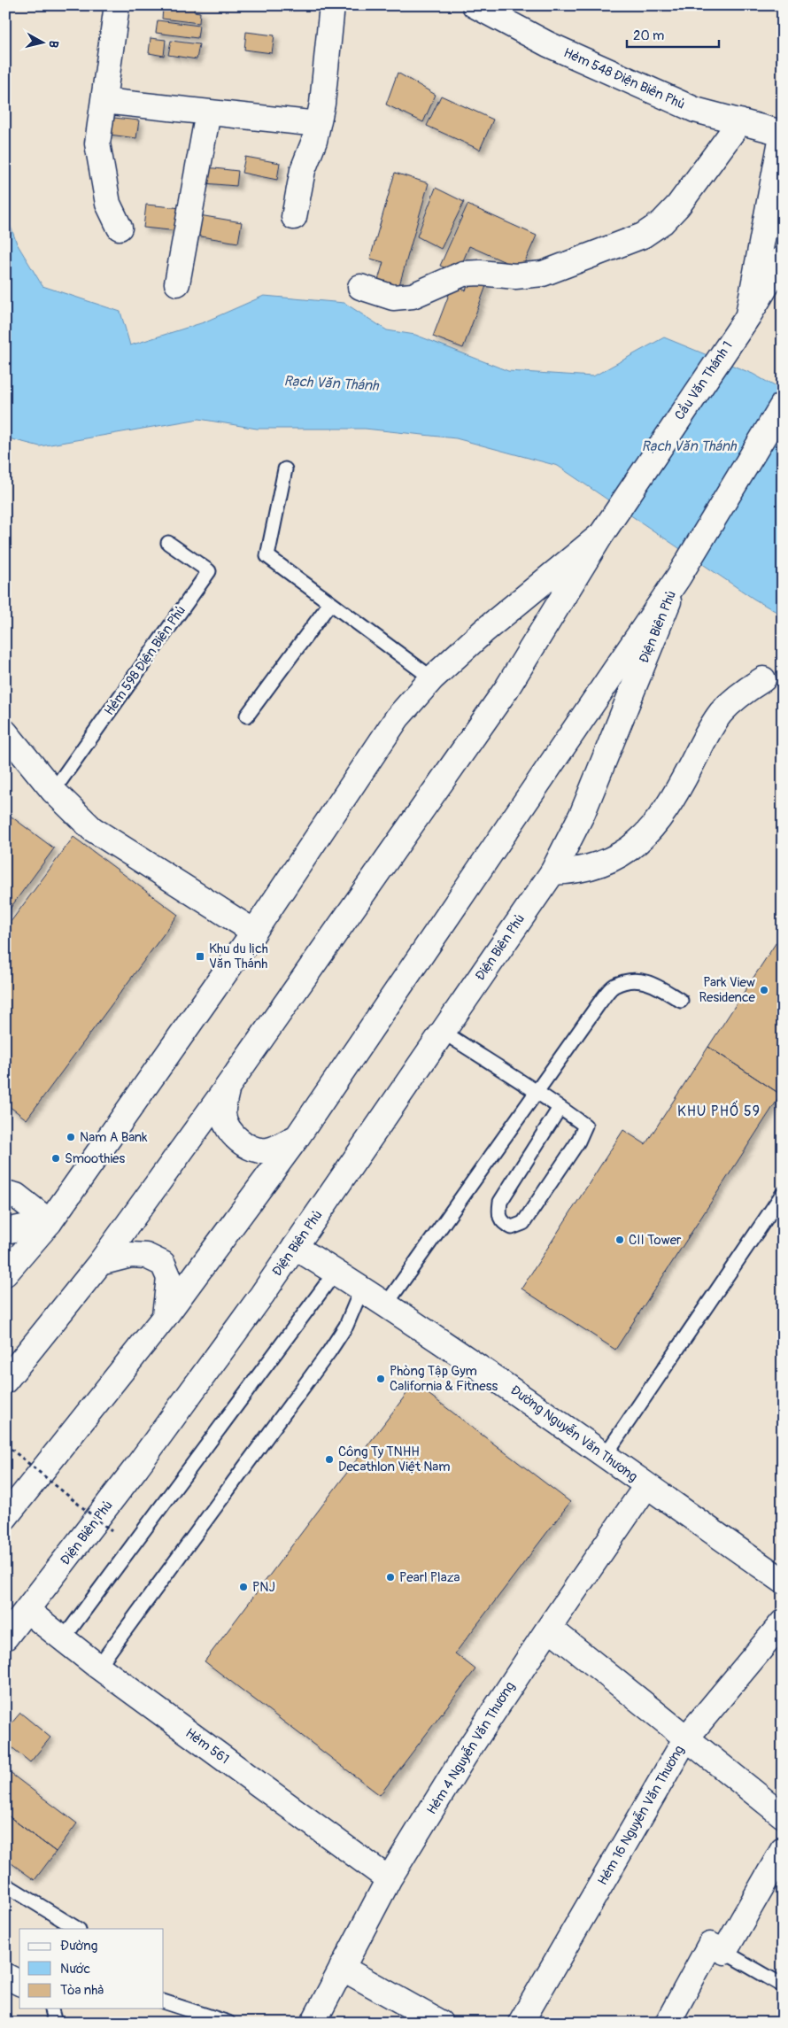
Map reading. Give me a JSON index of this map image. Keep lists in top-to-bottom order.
{
  "streets": {
    "main road": [
      "Hẻm 548 Điện Biên Phủ",
      "Cầu Văn Thánh 1",
      "Điện Biên Phủ",
      "Đường Nguyễn Văn Thương",
      "Hẻm 561",
      "Hẻm 4 Nguyễn Văn Thương",
      "Hẻm 16 Nguyễn Văn Thương"
    ],
    "lane": ["Hẻm 598 Điện Biên Phủ"]
  },
  "crossings": [
    ["Điện Biên Phủ", "Đường Nguyễn Văn Thương"],
    ["Điện Biên Phủ", "Hẻm 561"],
    ["Đường Nguyễn Văn Thương", "Hẻm 4 Nguyễn Văn Thương"],
    ["Hẻm 561", "Hẻm 4 Nguyễn Văn Thương"]
  ],
  "districts": ["KHU PHỐ 59"],
  "water": ["Rạch Văn Thánh"],
  "places": {
    "transit": ["Khu du lịch Văn Thánh"],
    "other": [
      "Park View Residence",
      "Nam A Bank",
      "Smoothies",
      "CII Tower",
      "Phòng Tập Gym California & Fitness",
      "Công Ty TNHH Decathlon Việt Nam",
      "Pearl Plaza",
      "PNJ"
    ]
  },
  "legend": ["Đường", "Nước", "Tòa nhà"],
  "scale_bar": "20 m",
  "north": "right"
}
